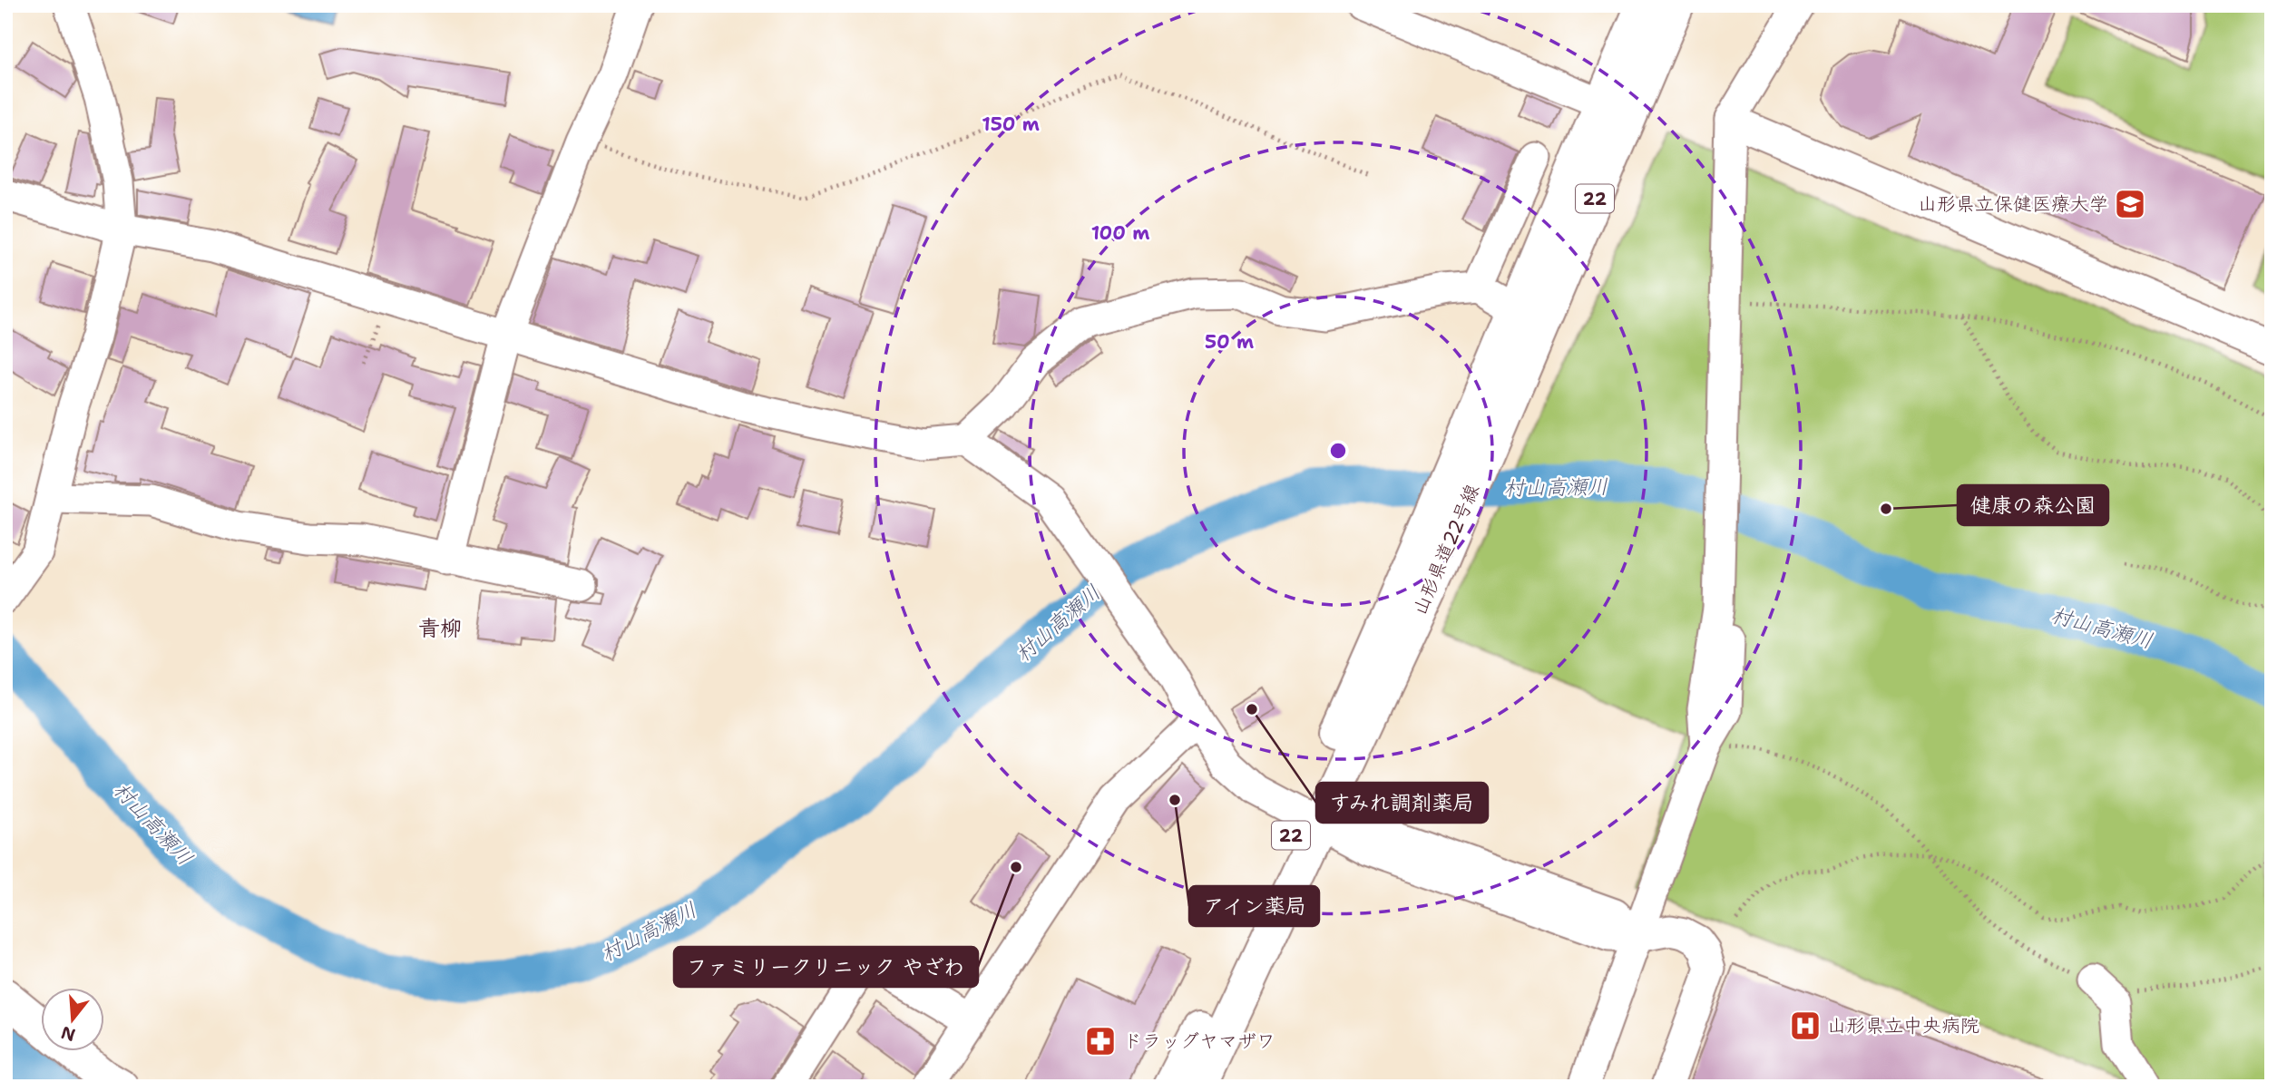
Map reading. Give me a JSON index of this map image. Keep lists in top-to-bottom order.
{
  "streets": {
    "main road": ["22", "山形県道22号線"]
  },
  "districts": ["青柳"],
  "water": ["村山高瀬川"],
  "places": {
    "school or university": ["山形県立保健医療大学"],
    "other": [
      "健康の森公園",
      "すみれ調剤薬局",
      "アイン薬局",
      "ファミリークリニック やざわ"
    ],
    "hospital": ["山形県立中央病院"],
    "pharmacy": ["ドラッグヤマザワ"]
  },
  "north": "bottom",
  "rings": ["150 m", "100 m", "50 m"]
}
